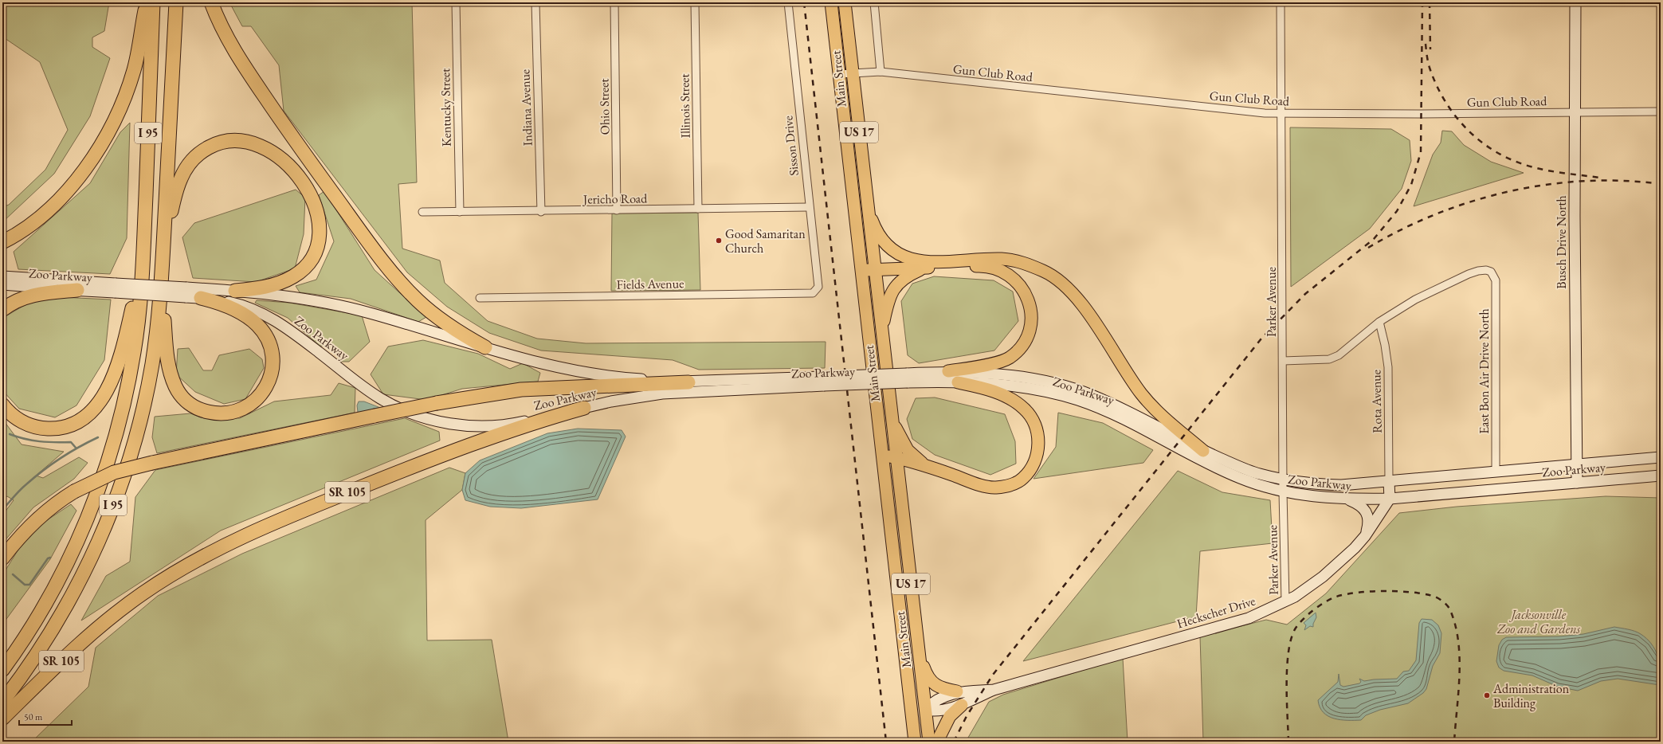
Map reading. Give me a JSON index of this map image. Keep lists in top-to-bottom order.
{
  "streets": {
    "highway": ["I 95", "SR 105"],
    "main road": [
      "Main Street",
      "US 17",
      "Busch Drive North",
      "Zoo Parkway",
      "Heckscher Drive"
    ],
    "street": [
      "Gun Club Road",
      "Illinois Street",
      "Ohio Street",
      "Kentucky Street",
      "Indiana Avenue",
      "Sisson Drive",
      "Jericho Road",
      "Fields Avenue",
      "Parker Avenue",
      "East Bon Air Drive North",
      "Rota Avenue"
    ]
  },
  "crossings": [
    ["Gun Club Road", "Main Street"],
    ["Gun Club Road", "Busch Drive North"],
    ["Gun Club Road", "Parker Avenue"],
    ["Main Street", "Heckscher Drive"],
    ["Illinois Street", "Jericho Road"],
    ["Ohio Street", "Jericho Road"],
    ["Kentucky Street", "Jericho Road"],
    ["Indiana Avenue", "Jericho Road"],
    ["Sisson Drive", "Jericho Road"],
    ["Sisson Drive", "Fields Avenue"],
    ["Busch Drive North", "Zoo Parkway"],
    ["Zoo Parkway", "Parker Avenue"],
    ["Zoo Parkway", "East Bon Air Drive North"],
    ["Zoo Parkway", "Rota Avenue"],
    ["Zoo Parkway", "SR 105"],
    ["Zoo Parkway", "Heckscher Drive"],
    ["Parker Avenue", "Heckscher Drive"],
    ["East Bon Air Drive North", "Rota Avenue"]
  ],
  "parks": ["Jacksonville Zoo and Gardens"],
  "places": ["Good Samaritan Church", "Administration Building"],
  "scale_bar": "50 m"
}
